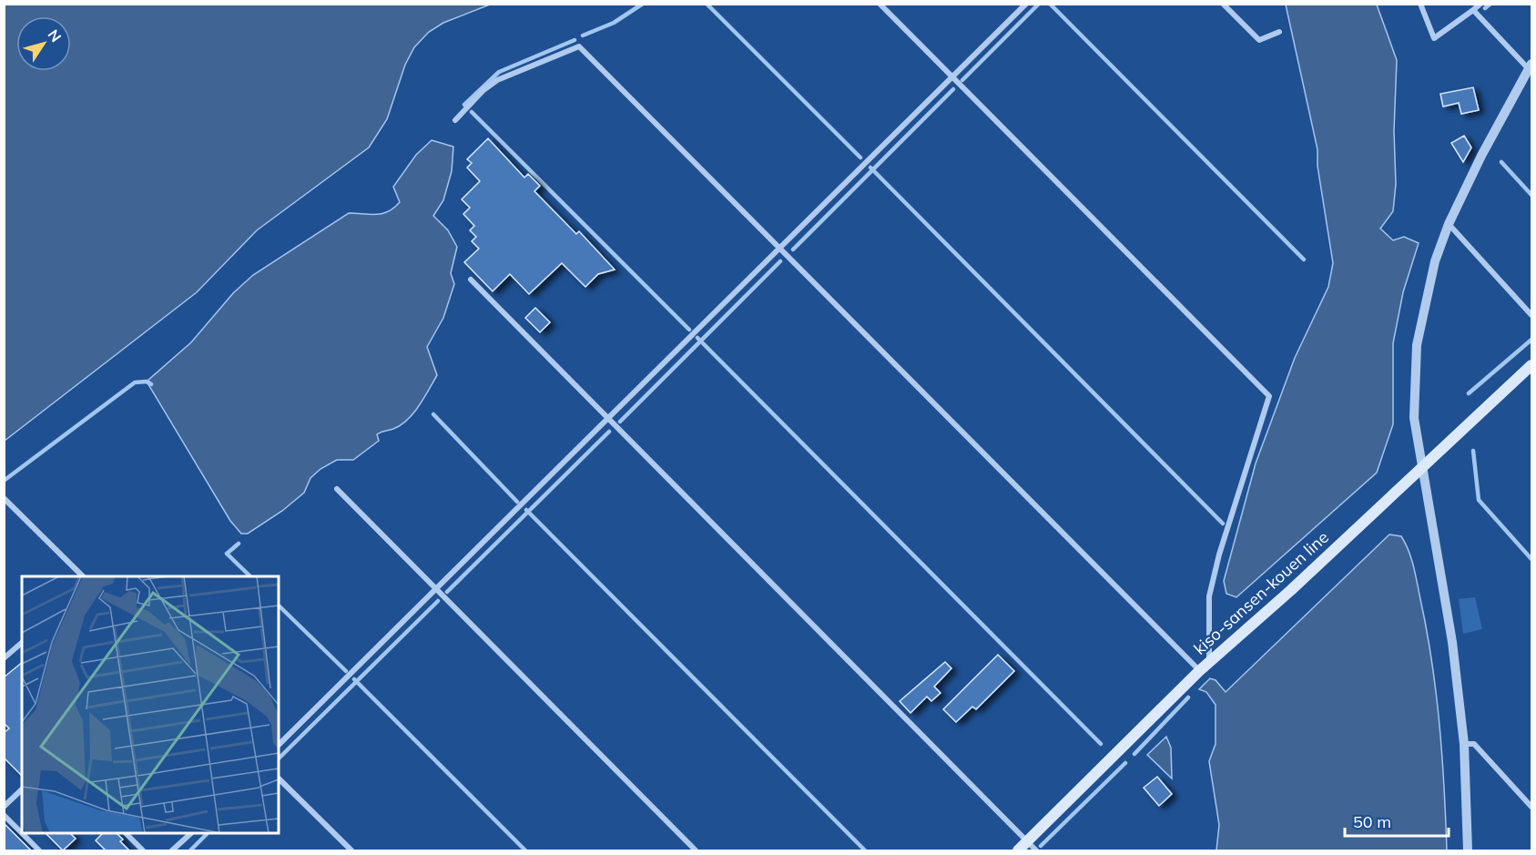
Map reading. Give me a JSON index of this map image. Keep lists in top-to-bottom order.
{
  "streets": {
    "main road": ["kiso-sansen-kouen line"]
  },
  "scale_bar": "50 m",
  "north": "top right"
}
